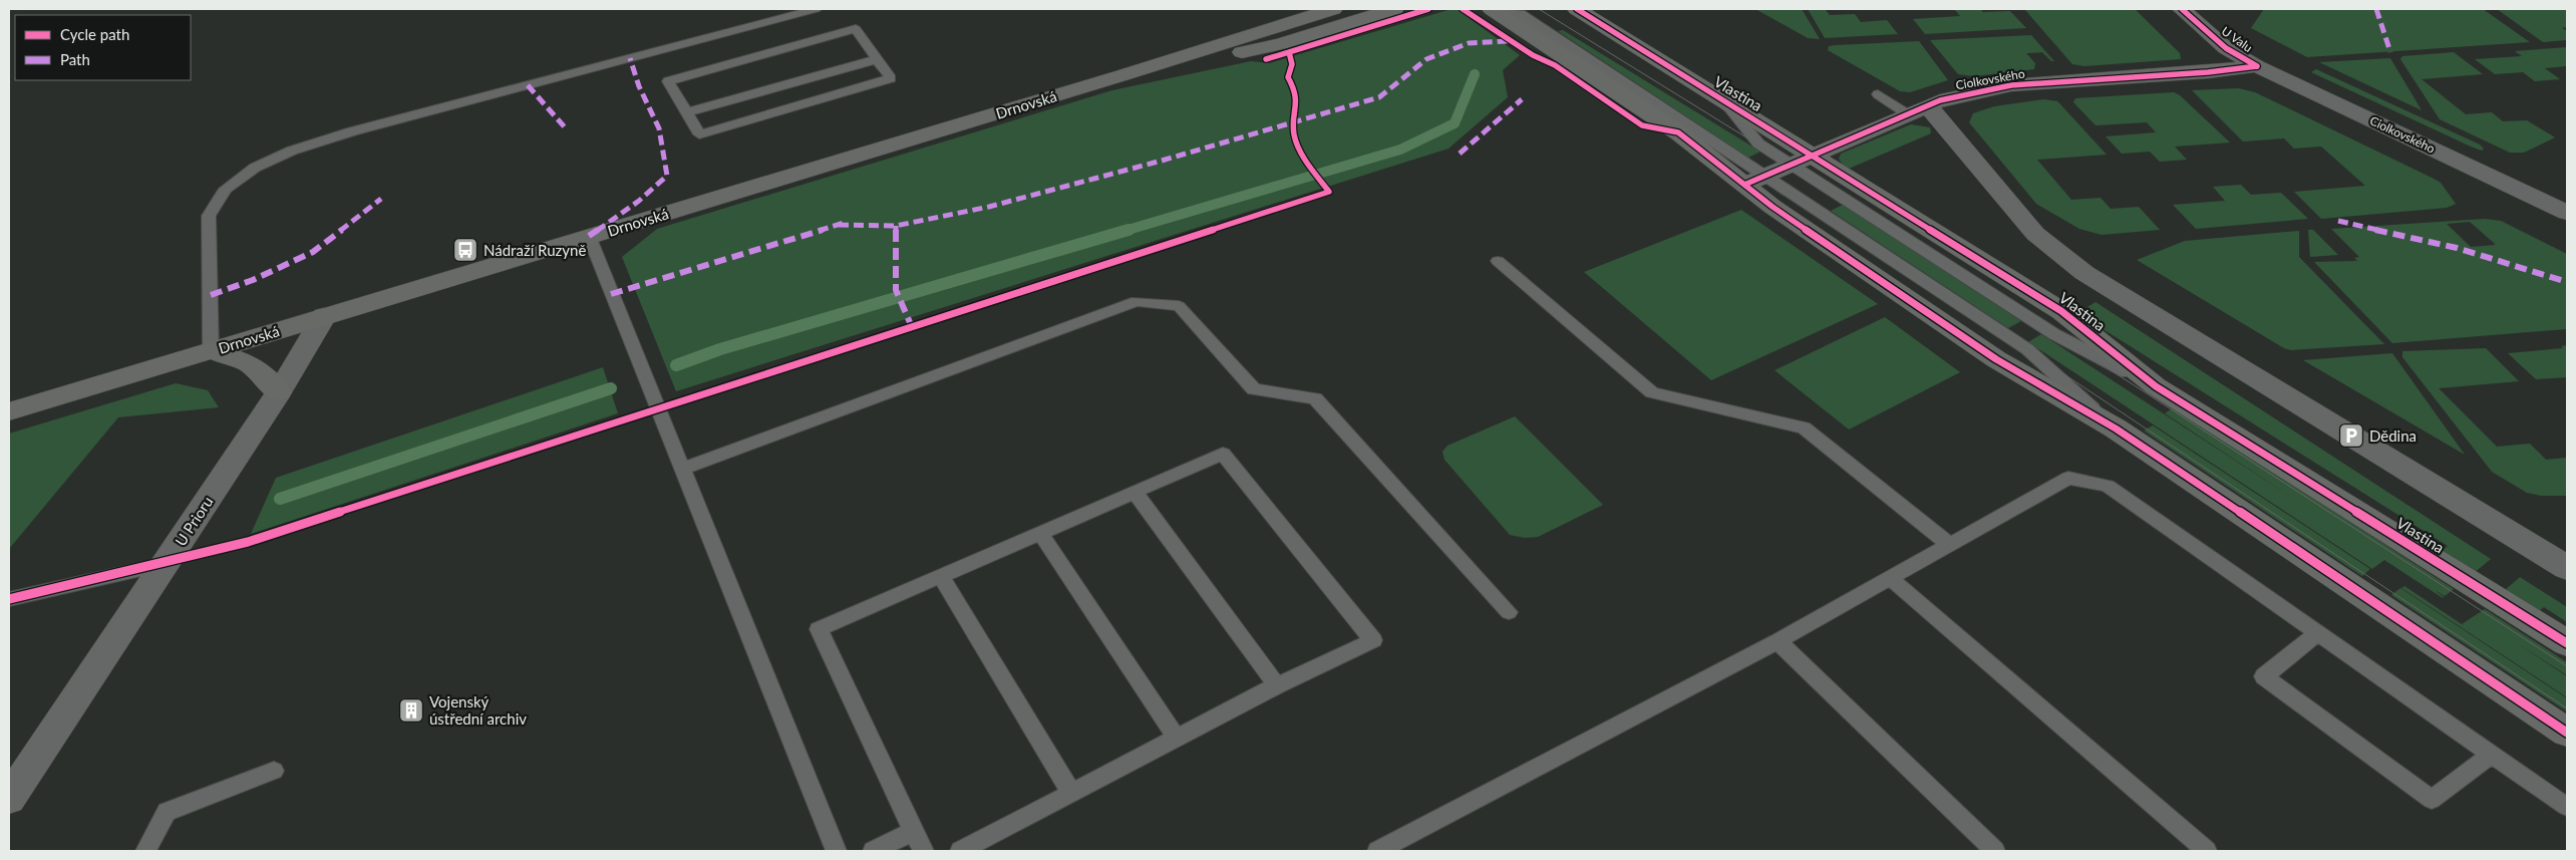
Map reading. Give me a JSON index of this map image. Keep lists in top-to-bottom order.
{
  "streets": {
    "street": [
      "U Valu",
      "Ciolkovského",
      "Vlastina",
      "Drnovská",
      "U Prioru"
    ]
  },
  "crossings": [
    ["U Valu", "Ciolkovského"],
    ["Ciolkovského", "Vlastina"],
    ["Drnovská", "U Prioru"]
  ],
  "places": {
    "bus stop": ["Nádraží Ruzyně"],
    "parking": ["Dědina"],
    "building": ["Vojenský ústřední archiv"]
  },
  "legend": ["Cycle path", "Path"]
}
